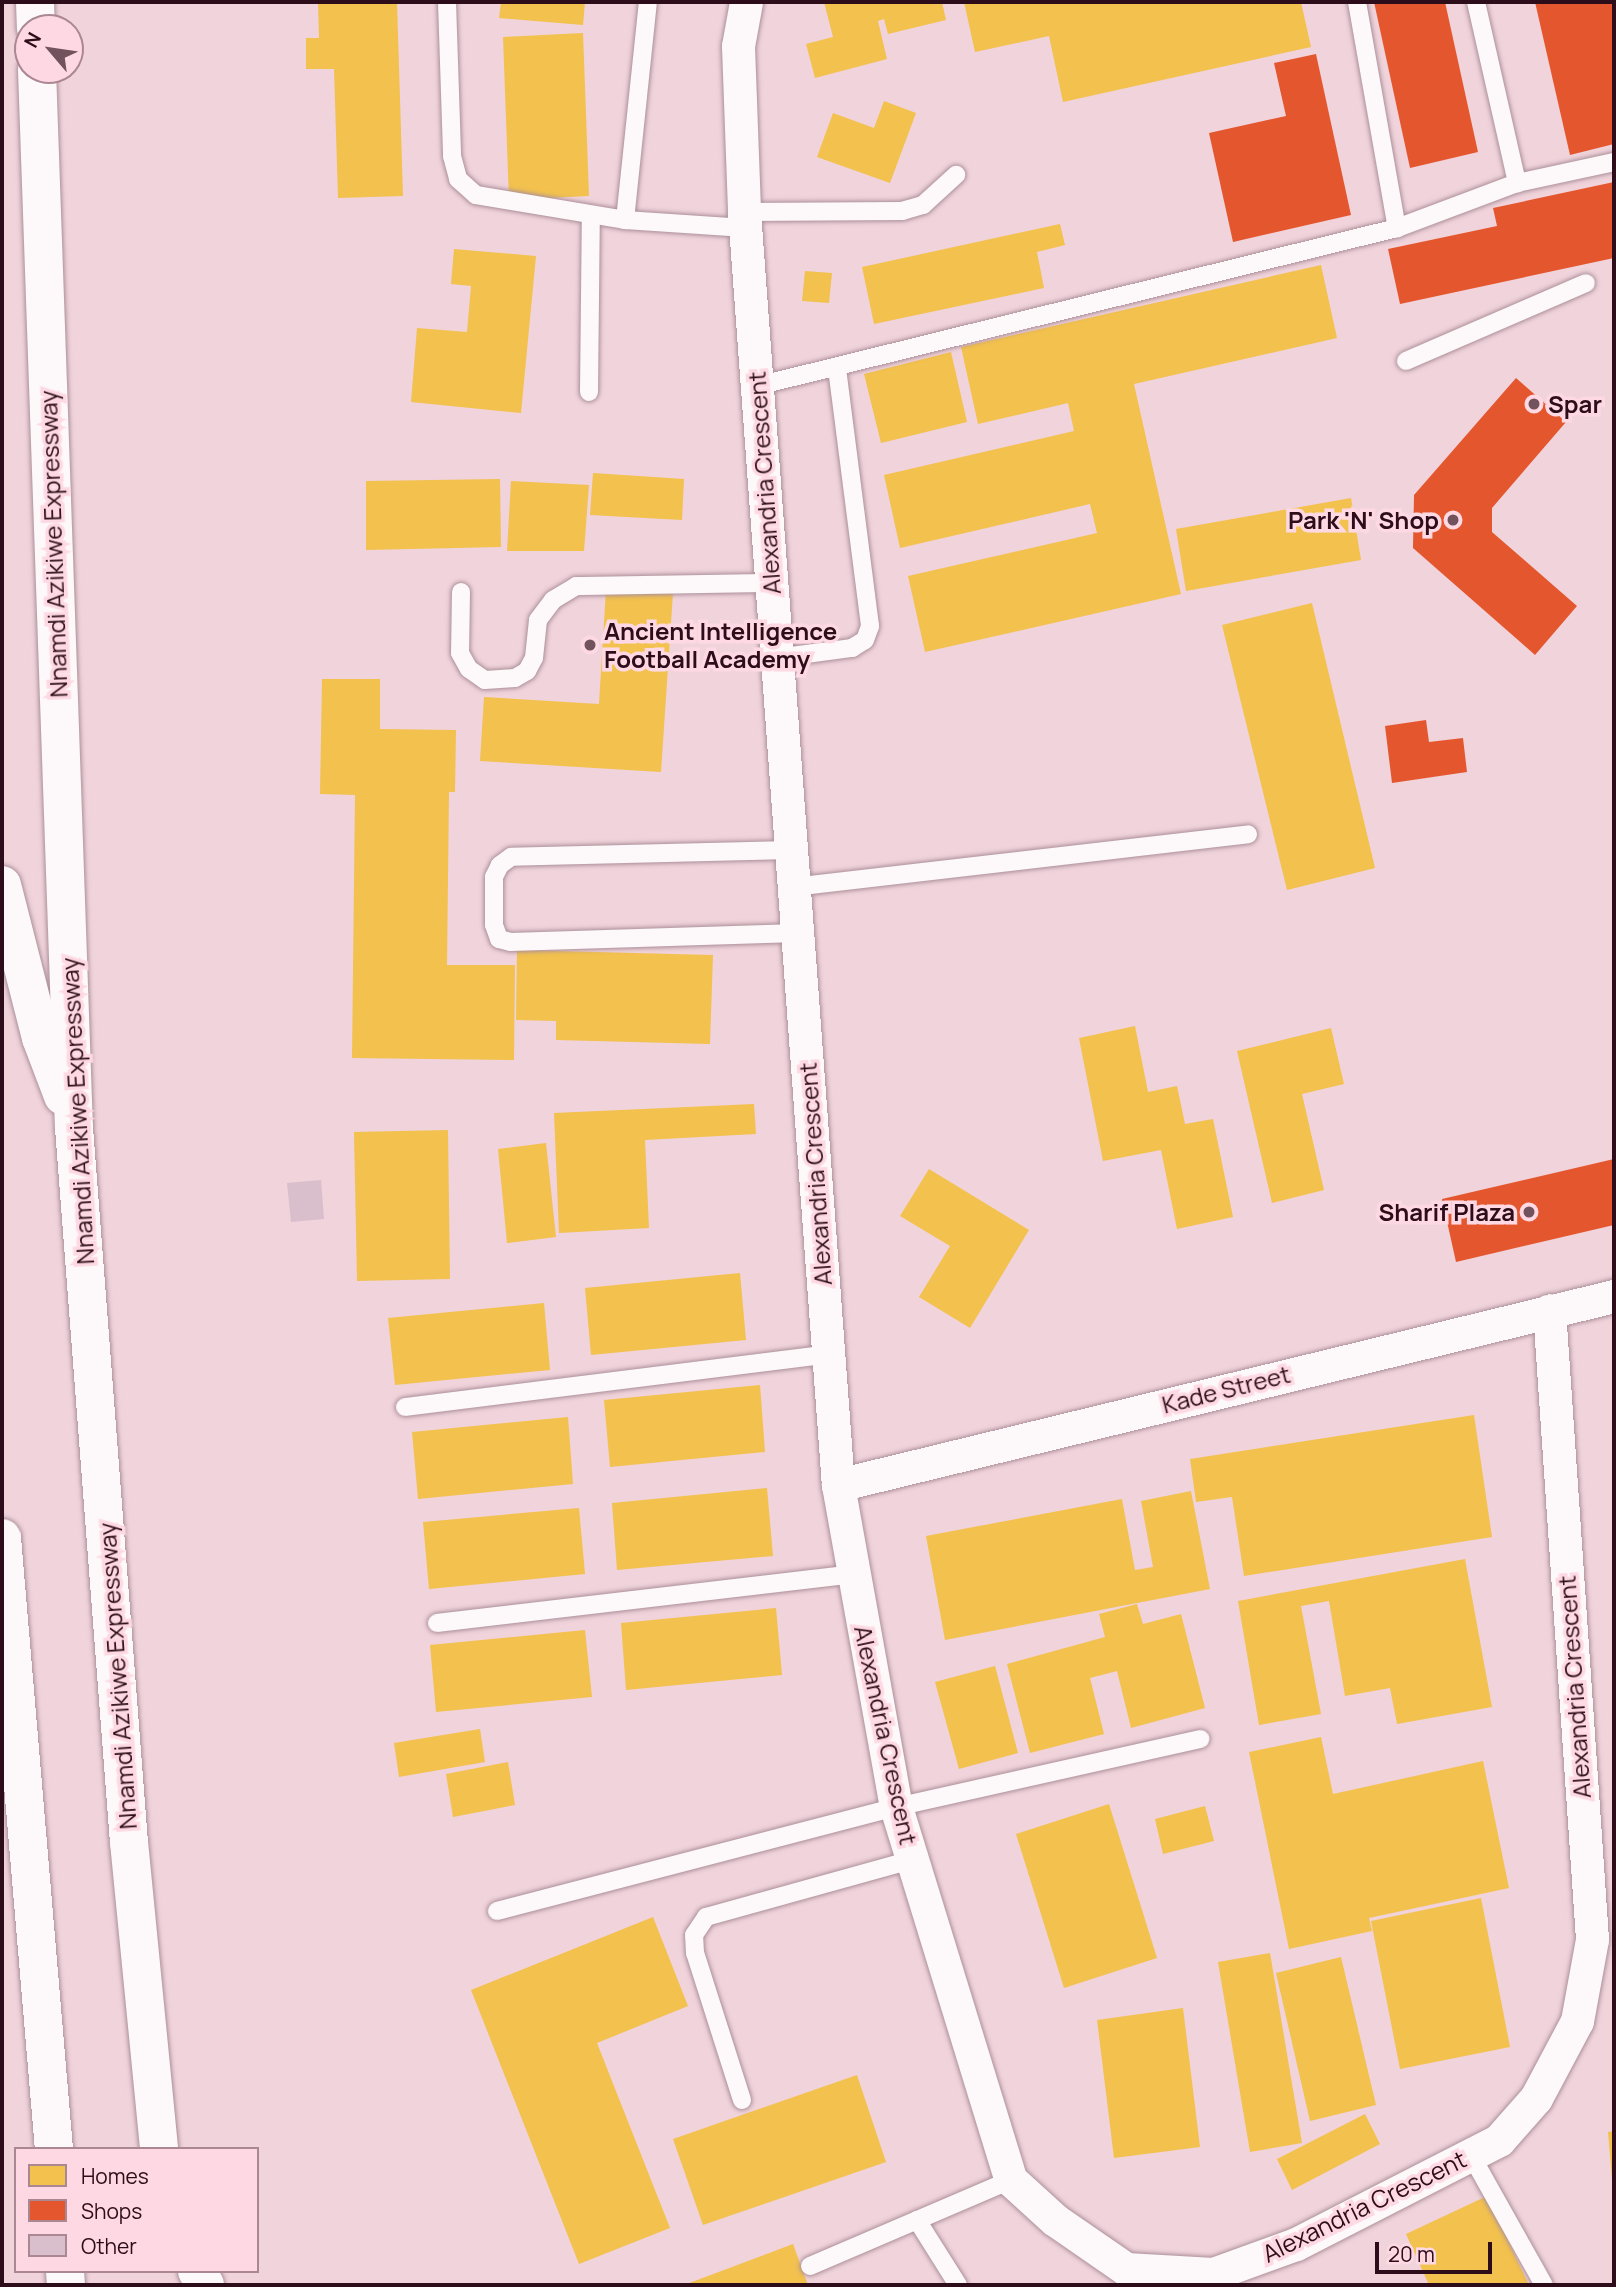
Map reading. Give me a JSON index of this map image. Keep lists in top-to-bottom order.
{
  "streets": {
    "highway": ["Nnamdi Azikiwe Expressway"],
    "street": ["Alexandria Crescent", "Kade Street"]
  },
  "crossings": [
    ["Alexandria Crescent", "Kade Street"]
  ],
  "places": [
    "Spar",
    "Park 'N' Shop",
    "Ancient Intelligence Football Academy",
    "Sharif Plaza"
  ],
  "legend": ["Homes", "Shops", "Other"],
  "scale_bar": "20 m",
  "north": "top left"
}
